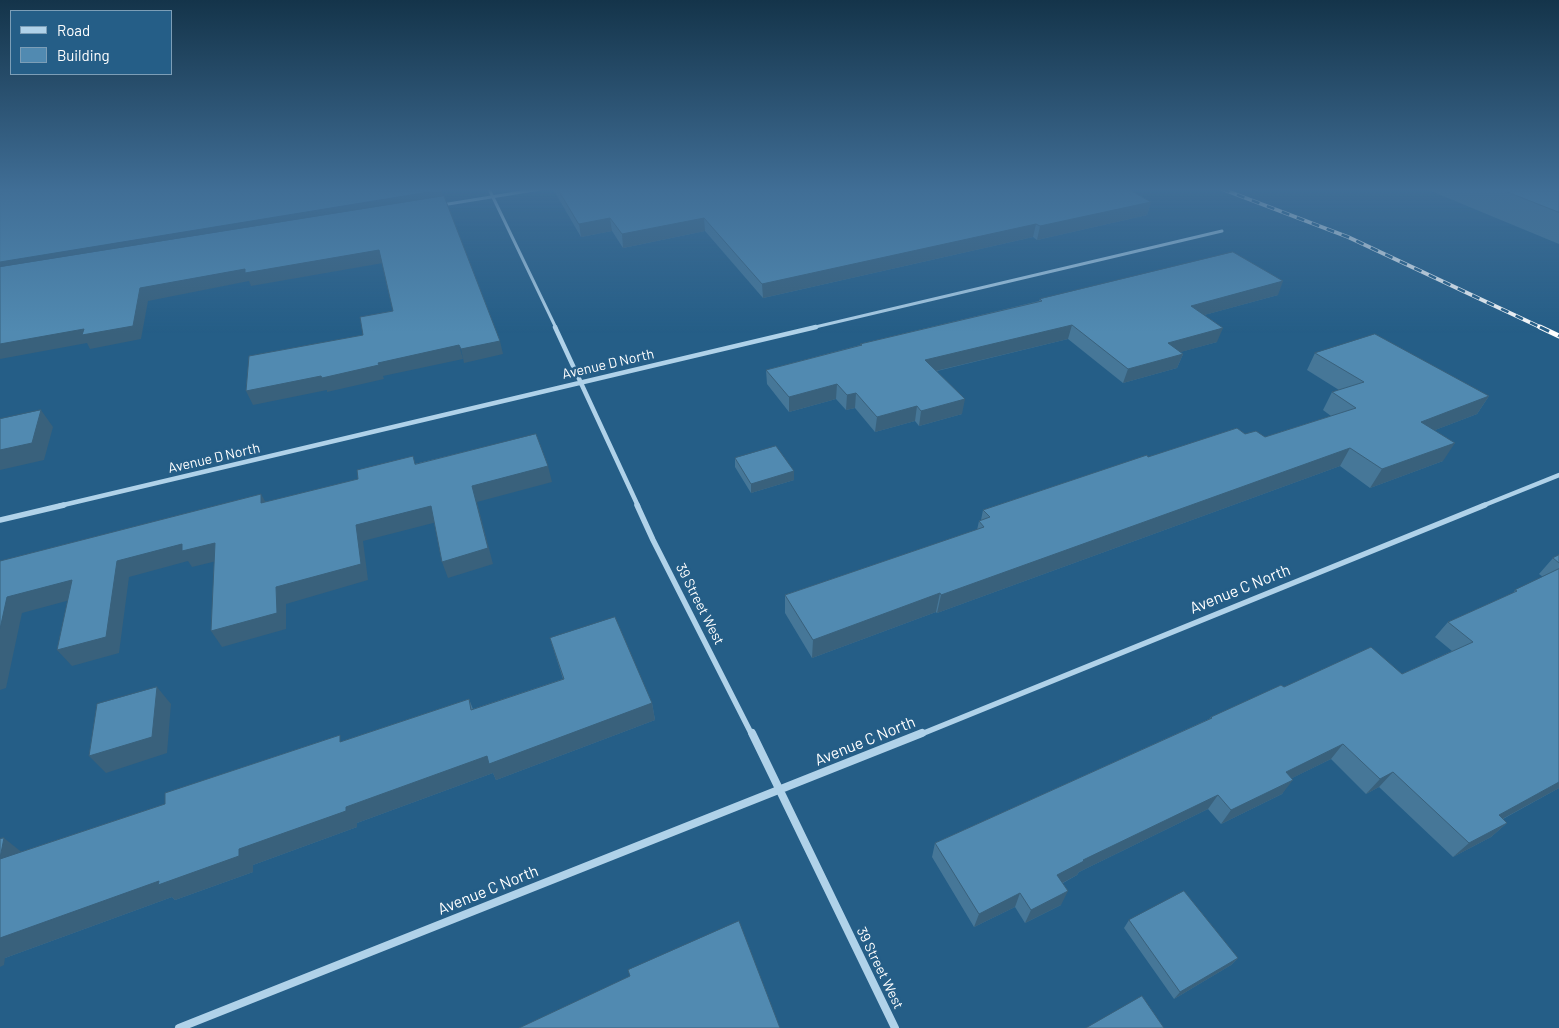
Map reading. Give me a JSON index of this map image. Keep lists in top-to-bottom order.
{
  "streets": {
    "street": ["Avenue D North", "Avenue C North", "39 Street West"]
  },
  "crossings": [
    ["Avenue D North", "39 Street West"],
    ["Avenue C North", "39 Street West"]
  ],
  "legend": ["Road", "Building"]
}
